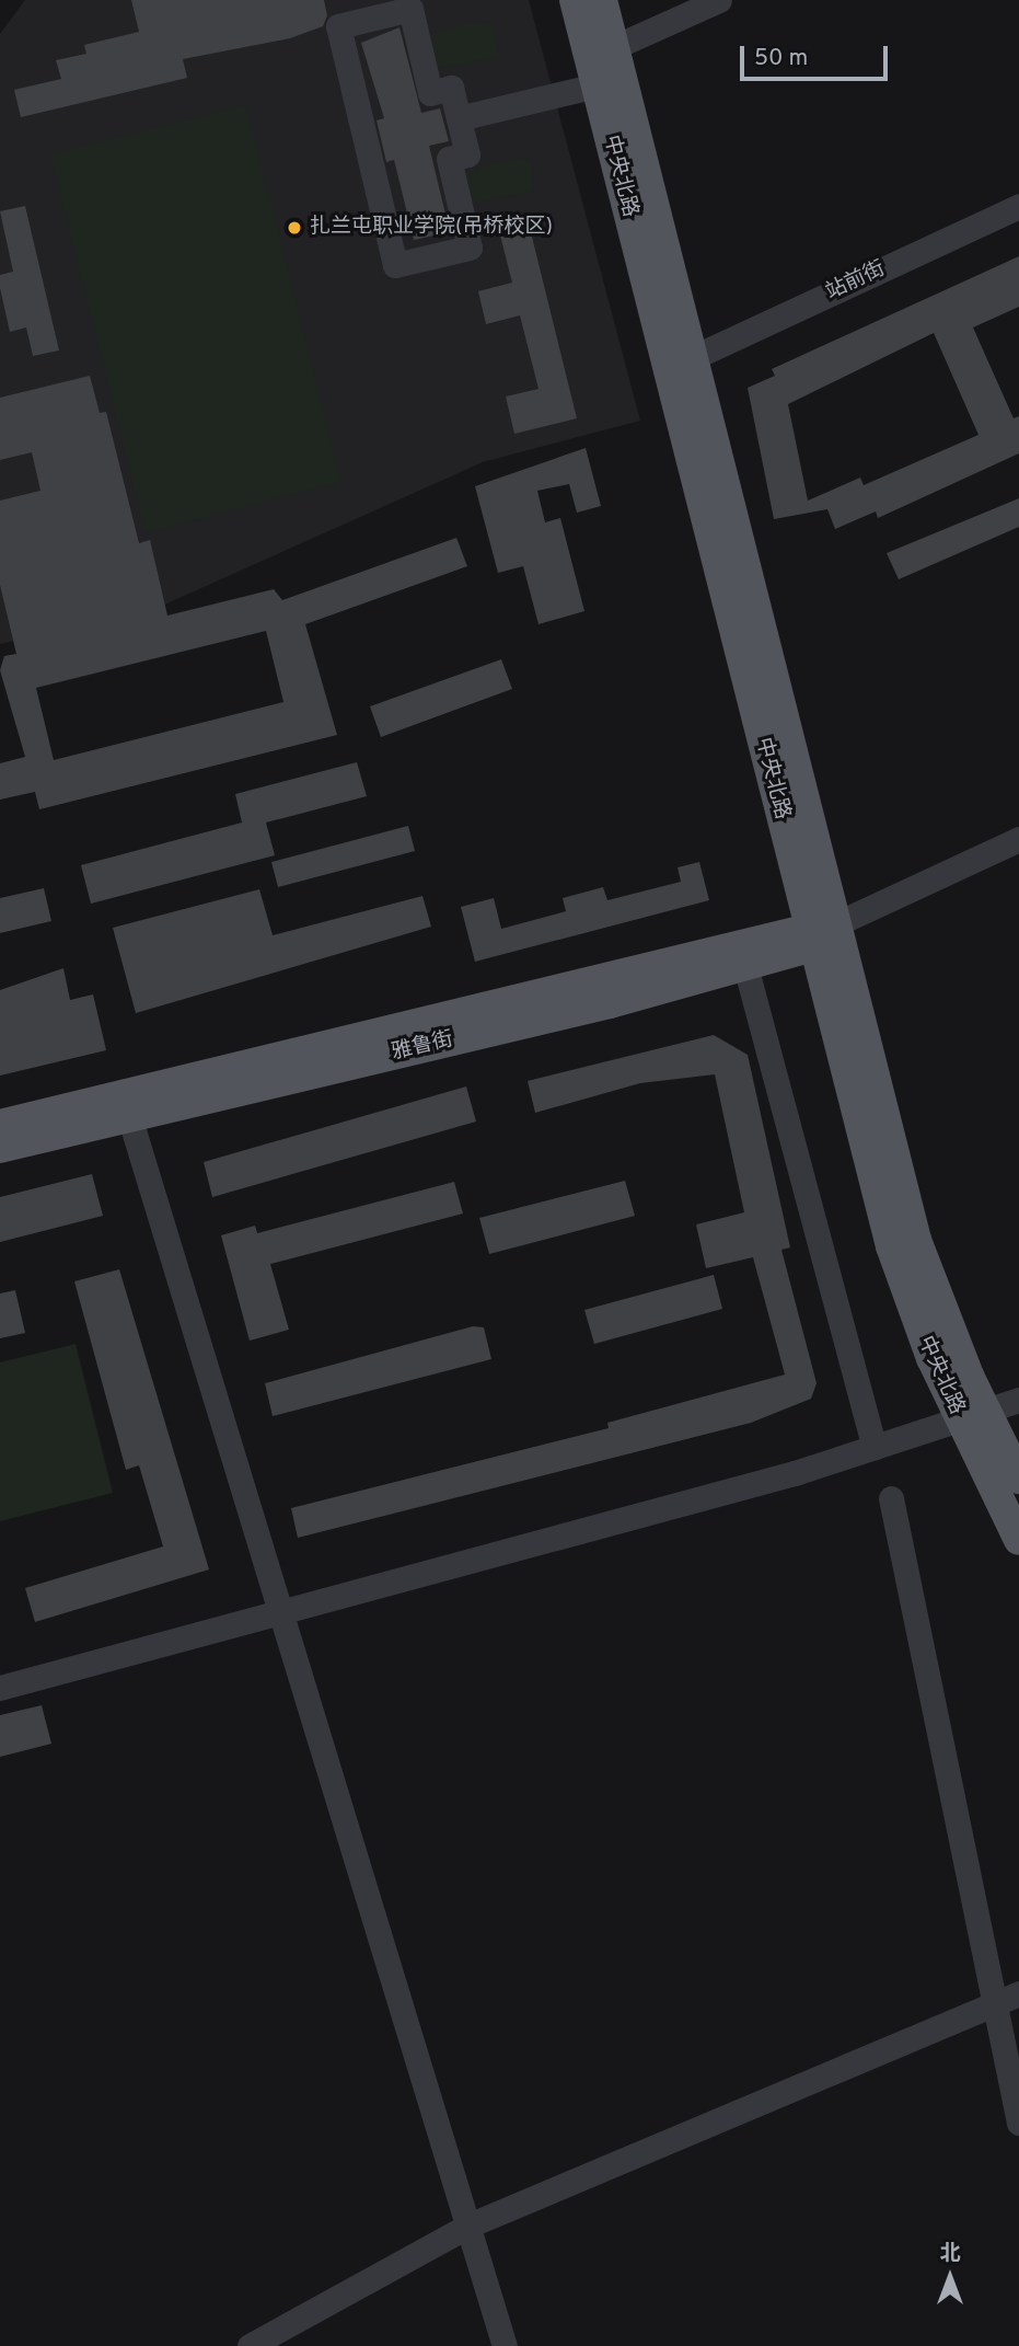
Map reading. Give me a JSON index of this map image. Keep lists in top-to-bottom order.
{
  "streets": {
    "main road": ["中央北路", "雅鲁街"],
    "street": ["站前街"]
  },
  "crossings": [
    ["中央北路", "站前街"],
    ["中央北路", "雅鲁街"]
  ],
  "places": ["扎兰屯职业学院(吊桥校区)"],
  "scale_bar": "50 m",
  "north": "top"
}
